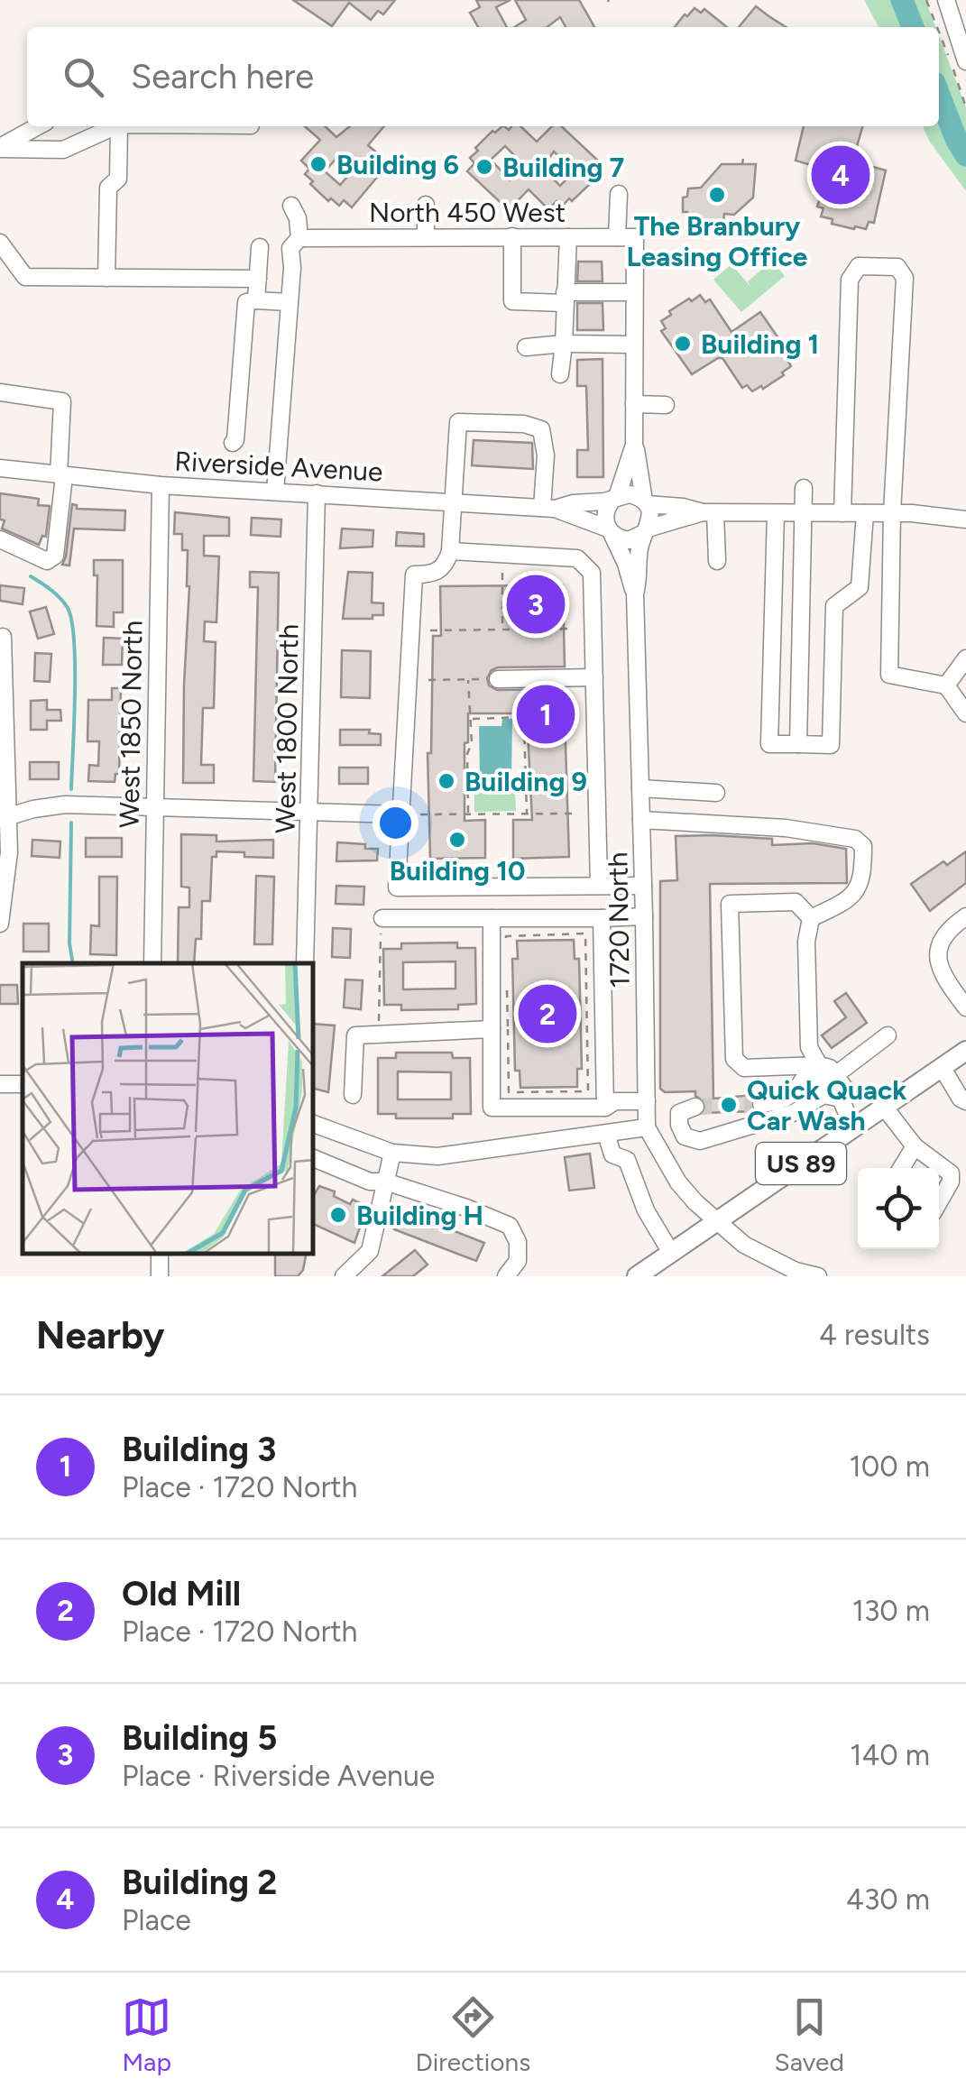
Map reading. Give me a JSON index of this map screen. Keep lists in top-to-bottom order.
{
  "streets": {
    "main road": ["US 89"],
    "street": [
      "North 450 West",
      "Riverside Avenue",
      "West 1850 North",
      "West 1800 North",
      "1720 North"
    ]
  },
  "crossings": [
    ["Riverside Avenue", "West 1850 North"],
    ["Riverside Avenue", "West 1800 North"],
    ["Riverside Avenue", "1720 North"]
  ],
  "places": [
    "Building 6",
    "Building 7",
    "The Branbury Leasing Office",
    "Building 1",
    "Building 9",
    "Building 10",
    "Quick Quack Car Wash",
    "Building H"
  ],
  "page": {
    "search": "Search here",
    "pins": [
      "4",
      "3",
      "1",
      "2"
    ],
    "heading": ["Nearby", "4 results"],
    "list": [
      {
        "mark": "1",
        "name": "Building 3",
        "note": "Place · 1720 North",
        "value": "100 m"
      },
      {
        "mark": "2",
        "name": "Old Mill",
        "note": "Place · 1720 North",
        "value": "130 m"
      },
      {
        "mark": "3",
        "name": "Building 5",
        "note": "Place · Riverside Avenue",
        "value": "140 m"
      },
      {
        "mark": "4",
        "name": "Building 2",
        "note": "Place",
        "value": "430 m"
      }
    ],
    "nav": ["Map", "Directions", "Saved"]
  }
}
